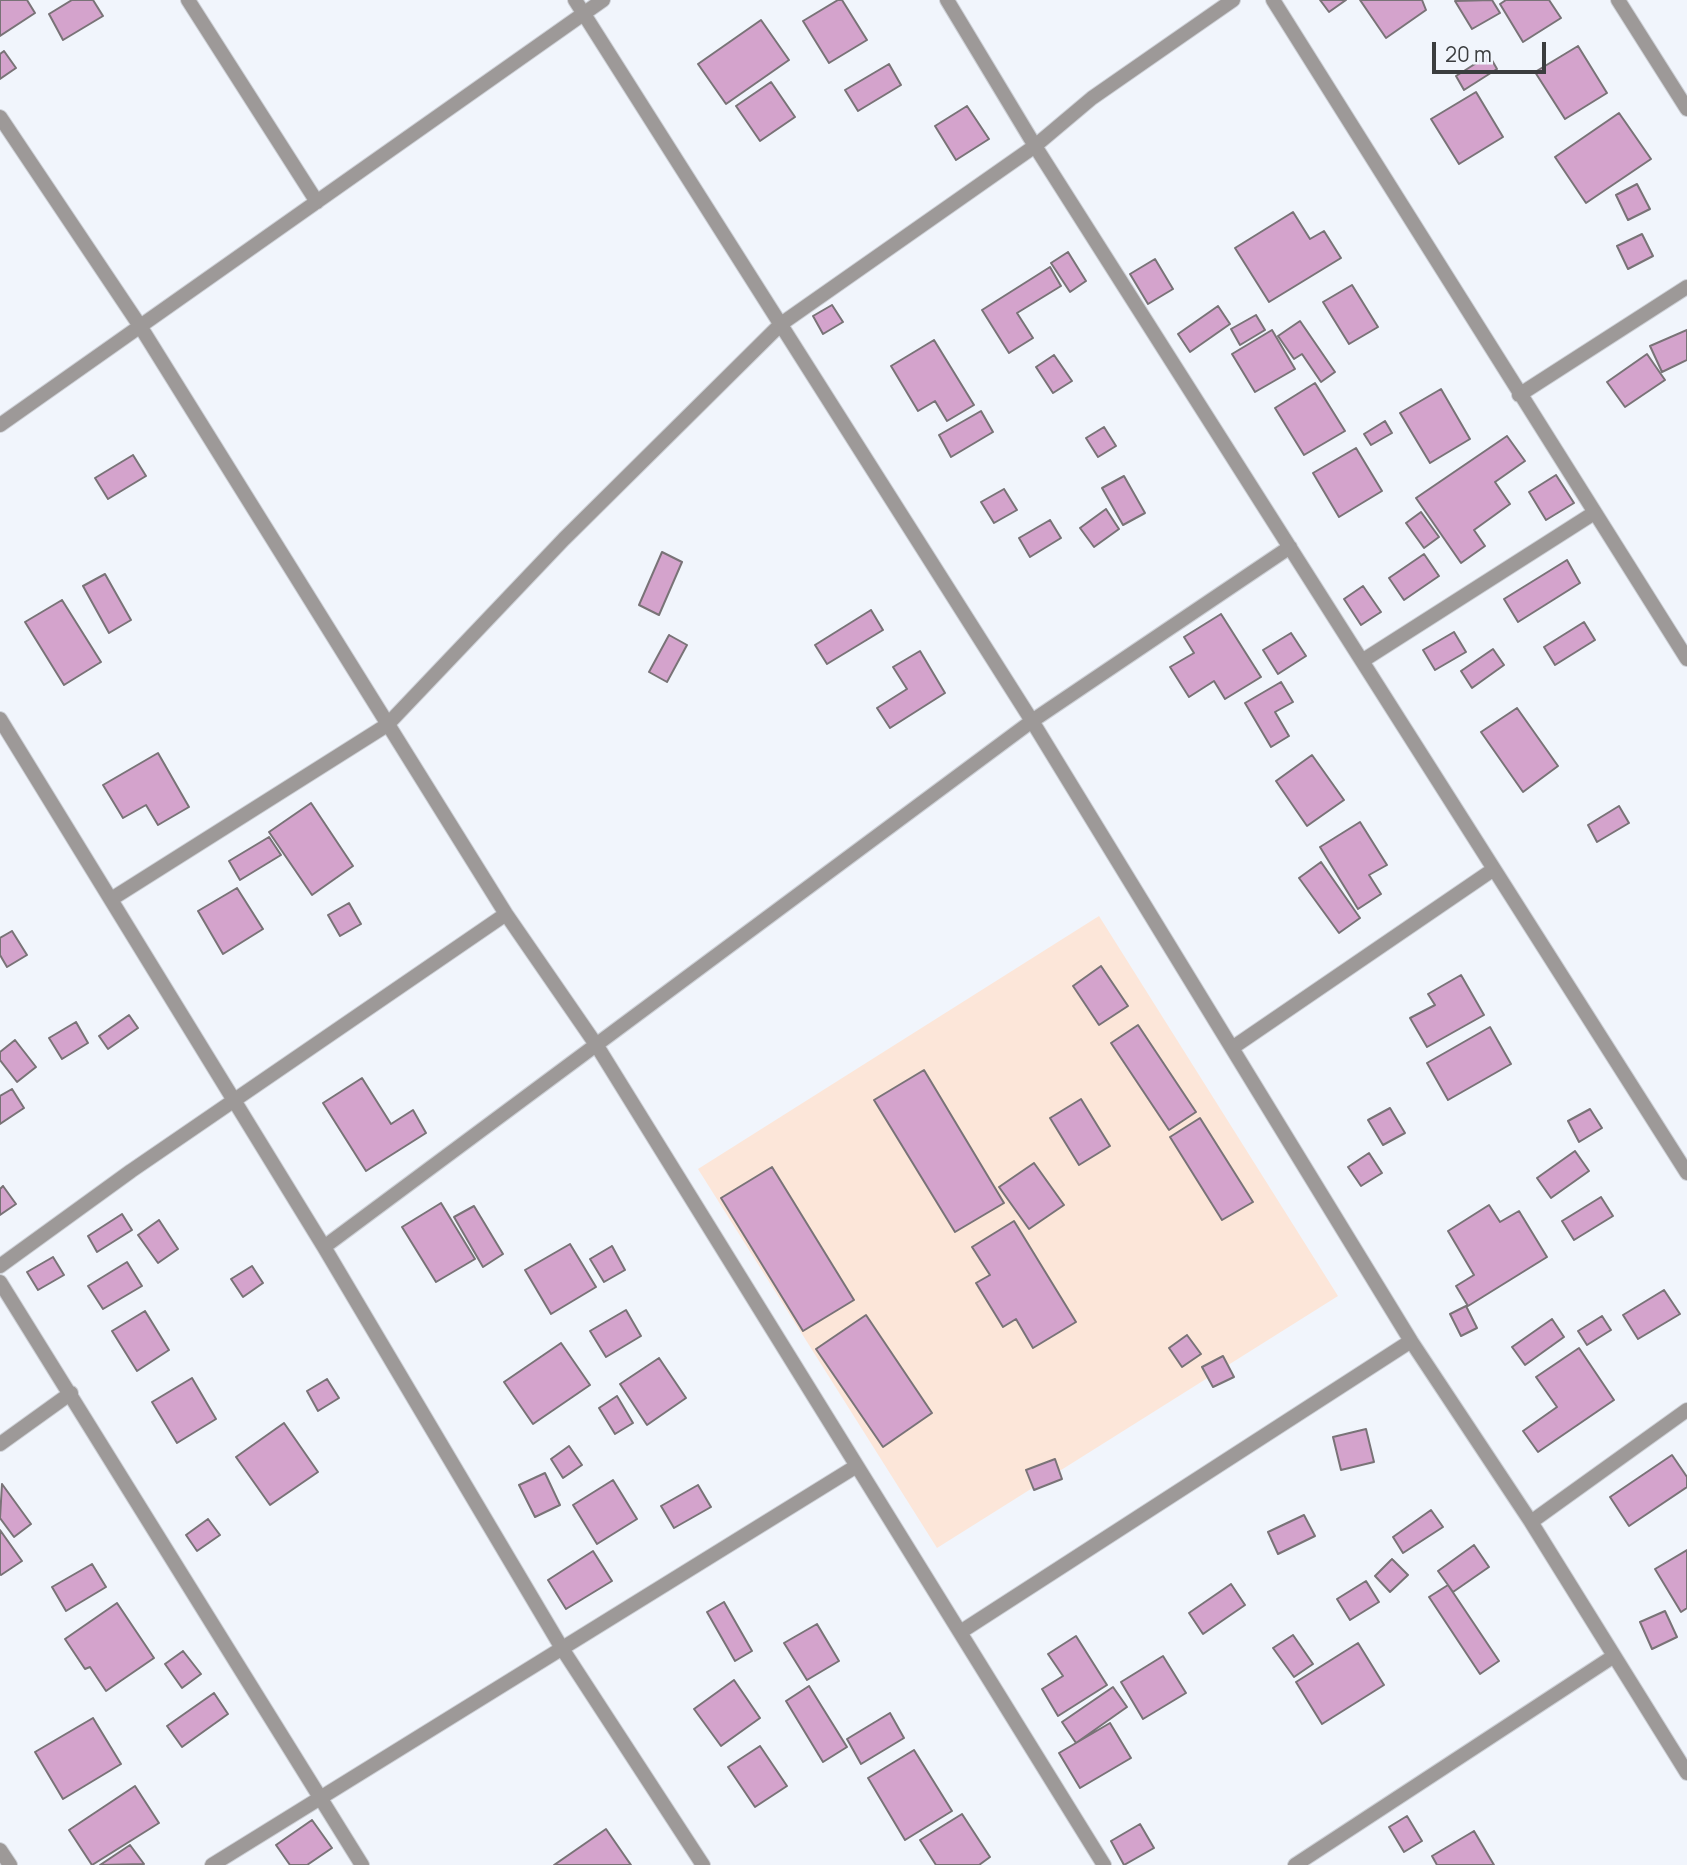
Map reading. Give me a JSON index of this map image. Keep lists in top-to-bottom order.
{
  "scale_bar": "20 m"
}
